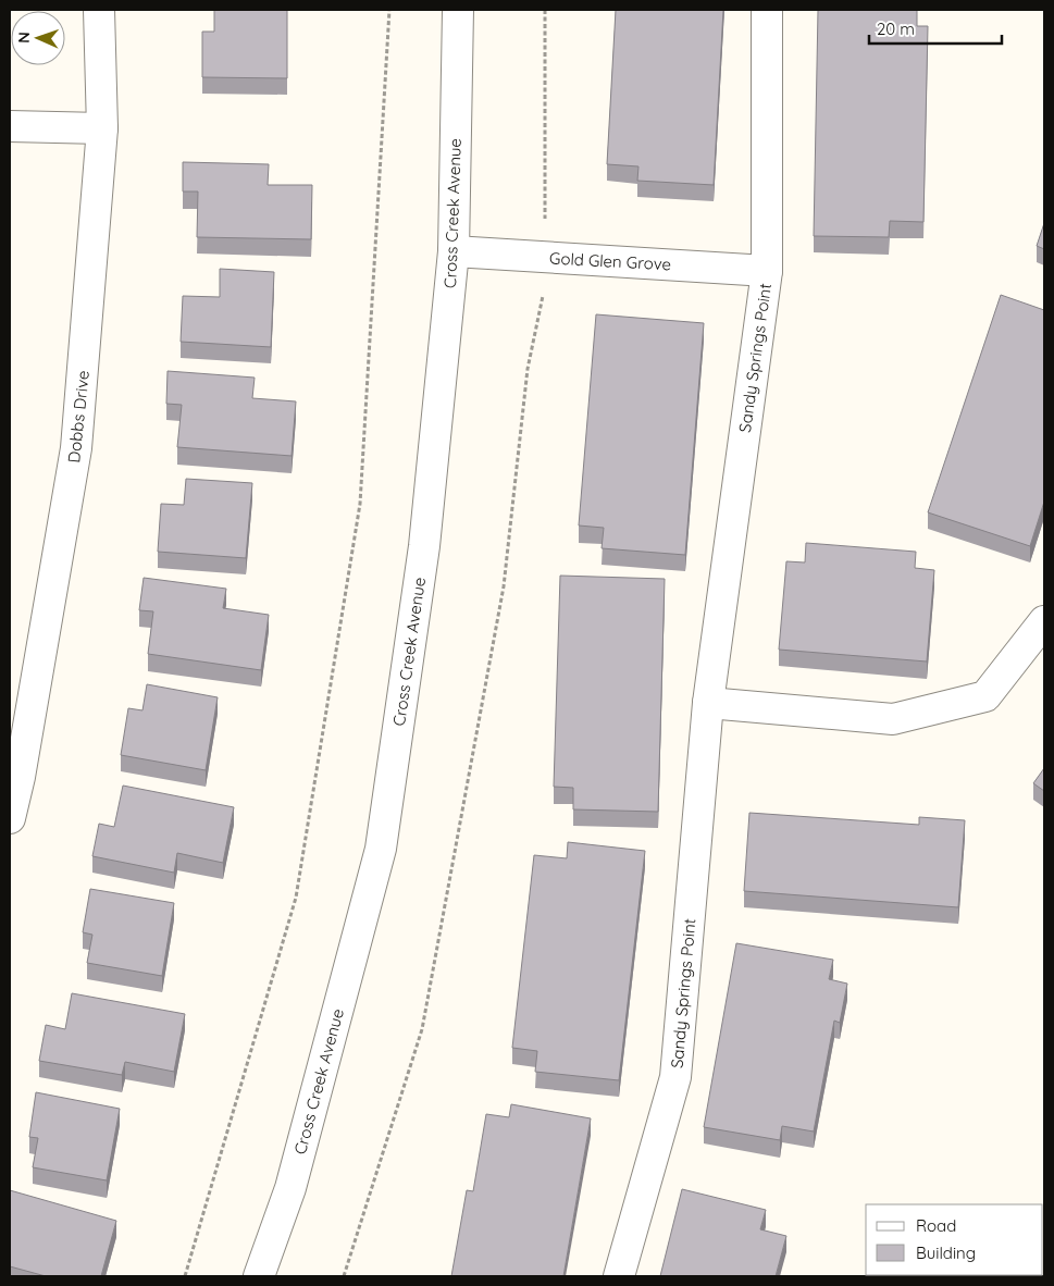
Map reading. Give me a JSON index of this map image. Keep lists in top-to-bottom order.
{
  "streets": {
    "street": [
      "Cross Creek Avenue",
      "Gold Glen Grove",
      "Sandy Springs Point",
      "Dobbs Drive"
    ]
  },
  "crossings": [
    ["Cross Creek Avenue", "Gold Glen Grove"],
    ["Gold Glen Grove", "Sandy Springs Point"]
  ],
  "legend": ["Road", "Building"],
  "scale_bar": "20 m",
  "north": "left"
}
